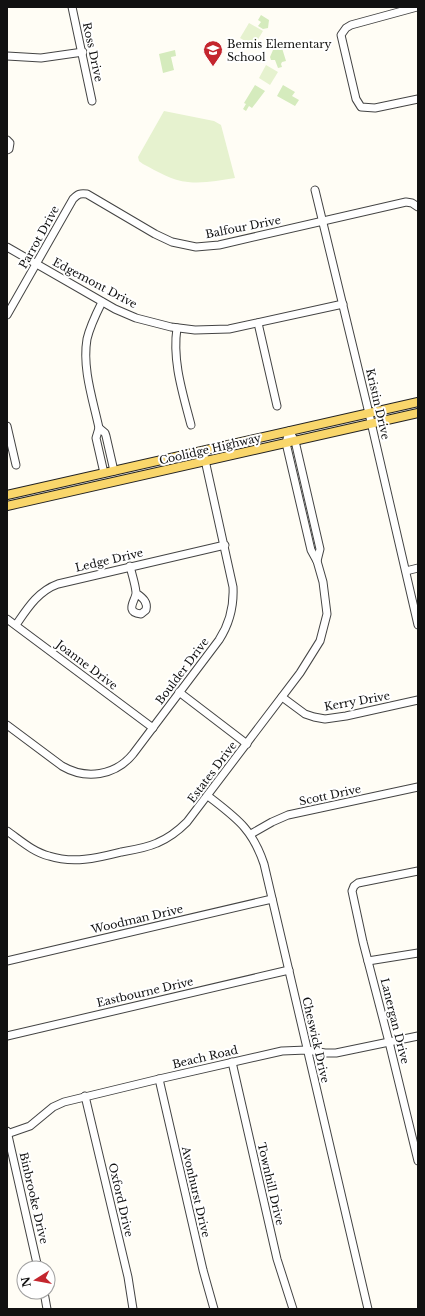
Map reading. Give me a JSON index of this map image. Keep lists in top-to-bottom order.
{
  "streets": {
    "main road": ["Coolidge Highway"],
    "street": [
      "Ross Drive",
      "Balfour Drive",
      "Parrot Drive",
      "Edgemont Drive",
      "Kristin Drive",
      "Ledge Drive",
      "Joanne Drive",
      "Boulder Drive",
      "Kerry Drive",
      "Estates Drive",
      "Scott Drive",
      "Woodman Drive",
      "Eastbourne Drive",
      "Lanergan Drive",
      "Cheswick Drive",
      "Beach Road",
      "Townhill Drive",
      "Avonhurst Drive",
      "Binbrooke Drive",
      "Oxford Drive"
    ]
  },
  "crossings": [
    ["Balfour Drive", "Parrot Drive"],
    ["Balfour Drive", "Kristin Drive"],
    ["Parrot Drive", "Edgemont Drive"],
    ["Edgemont Drive", "Kristin Drive"],
    ["Kristin Drive", "Coolidge Highway"],
    ["Coolidge Highway", "Boulder Drive"],
    ["Coolidge Highway", "Estates Drive"],
    ["Ledge Drive", "Joanne Drive"],
    ["Ledge Drive", "Boulder Drive"],
    ["Joanne Drive", "Boulder Drive"],
    ["Kerry Drive", "Estates Drive"],
    ["Estates Drive", "Cheswick Drive"],
    ["Scott Drive", "Cheswick Drive"],
    ["Woodman Drive", "Cheswick Drive"],
    ["Eastbourne Drive", "Cheswick Drive"],
    ["Lanergan Drive", "Beach Road"],
    ["Cheswick Drive", "Beach Road"],
    ["Beach Road", "Townhill Drive"],
    ["Beach Road", "Avonhurst Drive"],
    ["Beach Road", "Binbrooke Drive"],
    ["Beach Road", "Oxford Drive"]
  ],
  "places": {
    "school or university": ["Bemis Elementary School"]
  },
  "north": "left"
}
